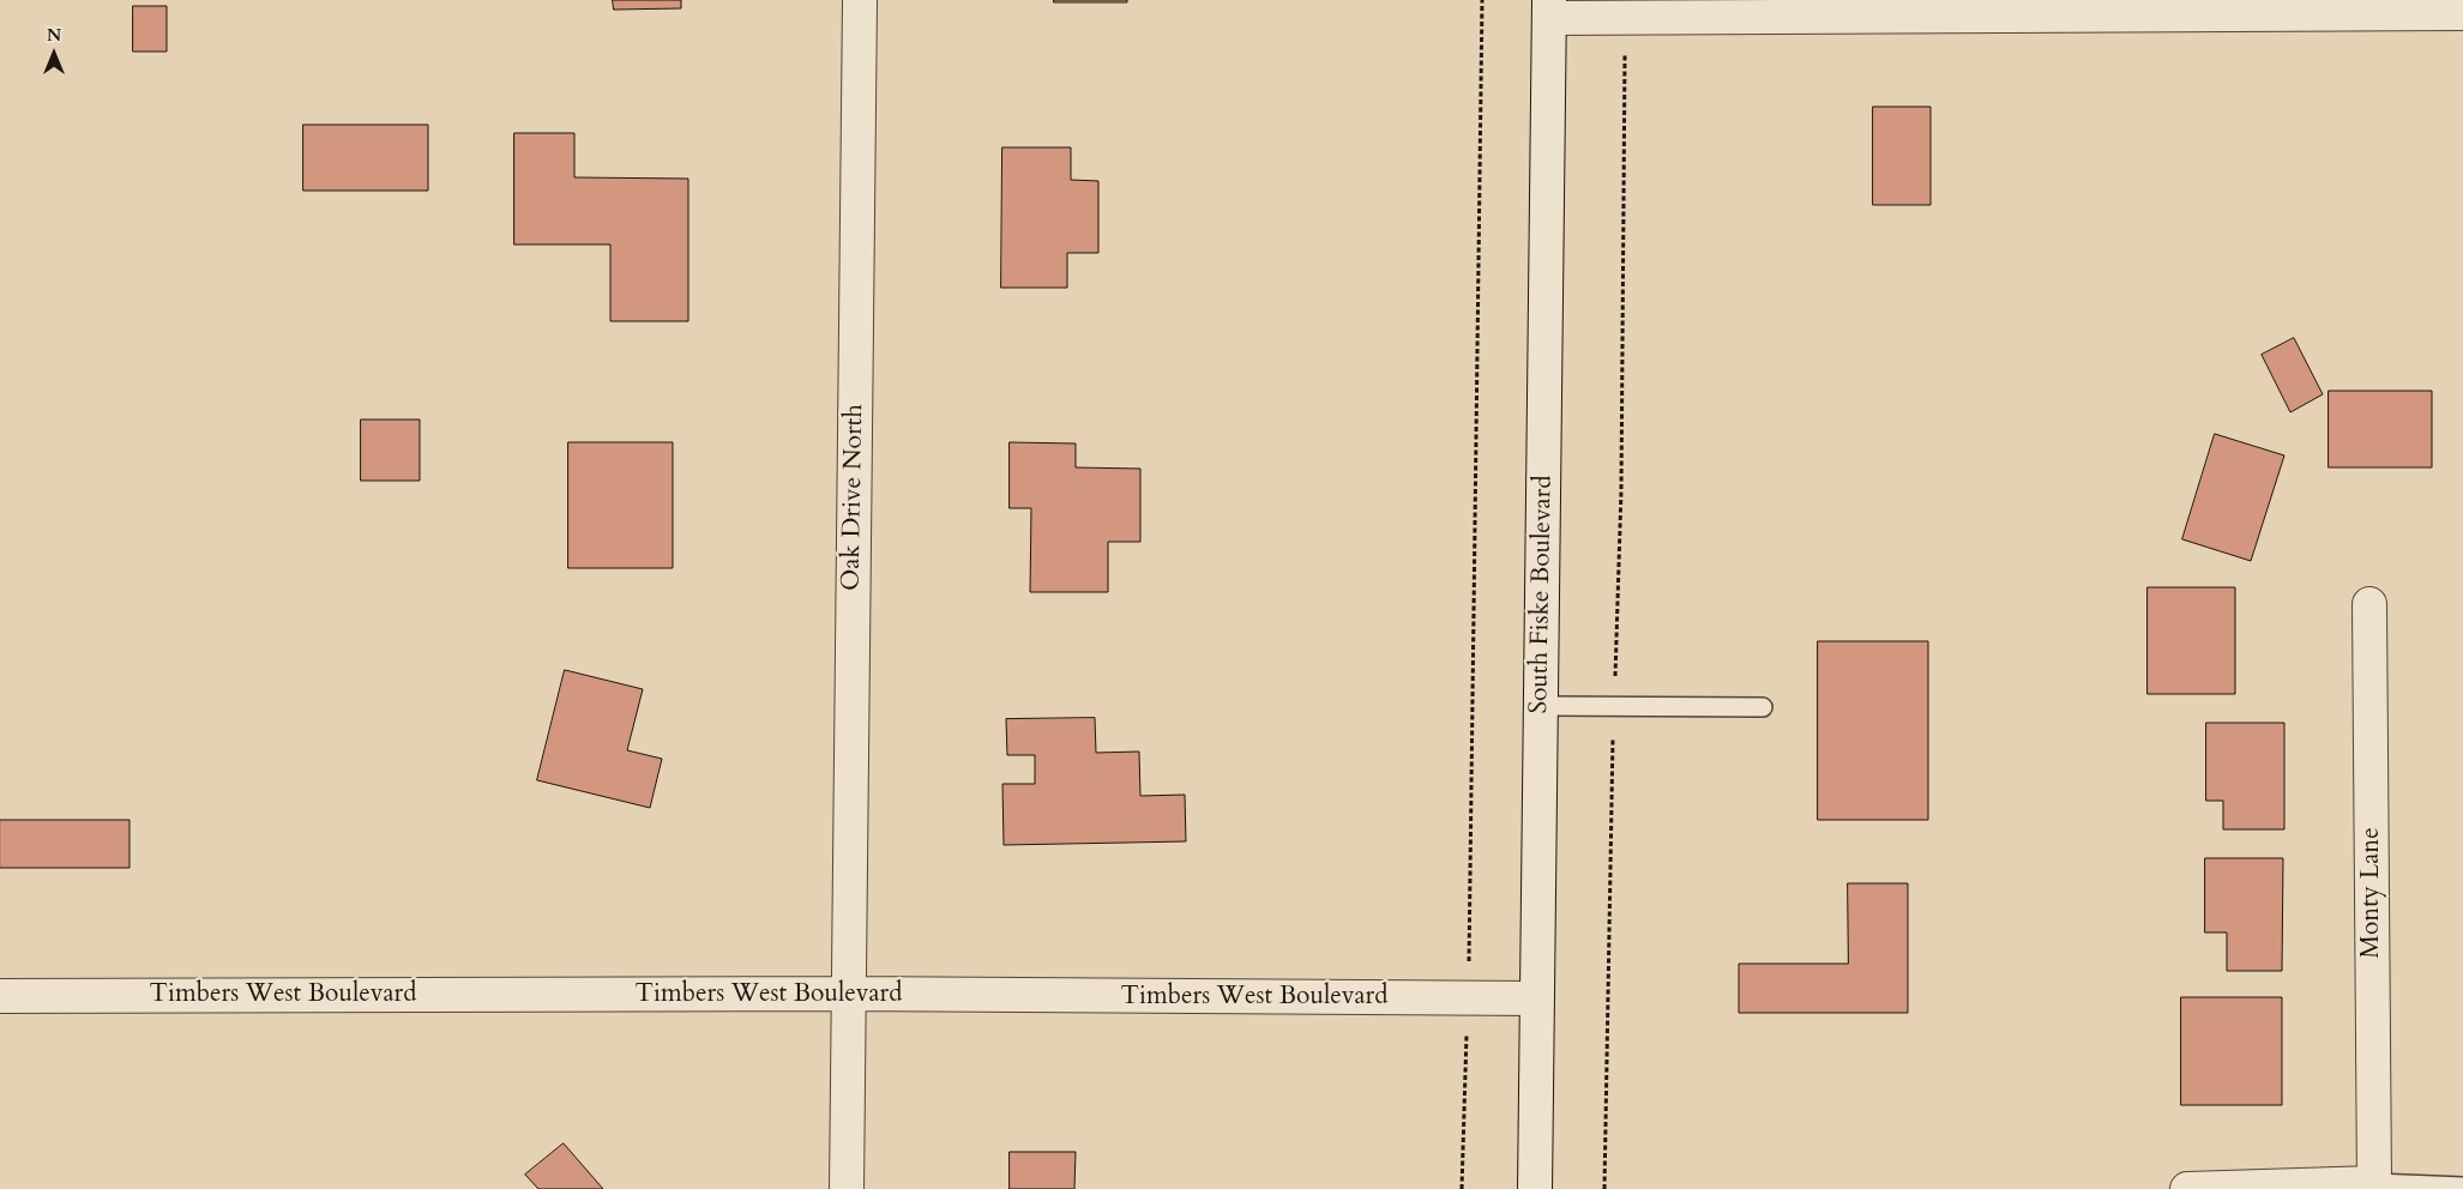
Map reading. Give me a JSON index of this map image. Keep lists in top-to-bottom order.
{
  "streets": {
    "street": [
      "Oak Drive North",
      "South Fiske Boulevard",
      "Monty Lane",
      "Timbers West Boulevard"
    ]
  },
  "crossings": [
    ["Oak Drive North", "Timbers West Boulevard"],
    ["South Fiske Boulevard", "Timbers West Boulevard"]
  ],
  "north": "top"
}
